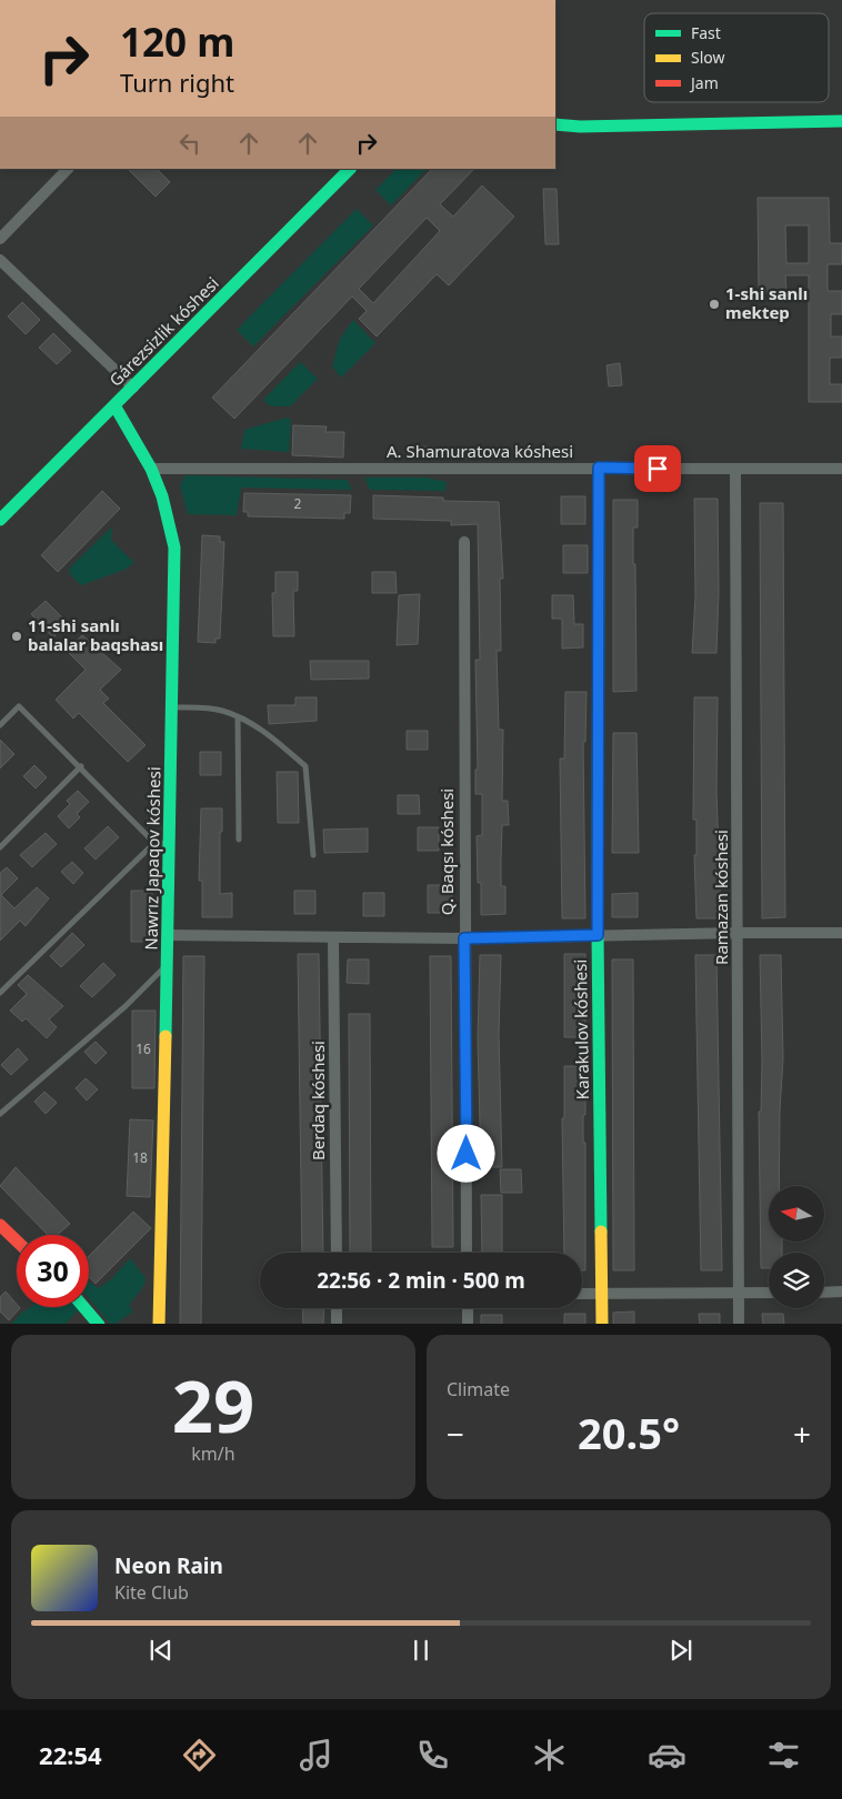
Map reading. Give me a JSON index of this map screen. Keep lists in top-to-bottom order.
{
  "streets": {
    "street": [
      "Gárezsizlik kóshesi",
      "A. Shamuratova kóshesi",
      "Q. Baqsı kóshesi",
      "Nawrız Japaqov kóshesi",
      "Ramazan kóshesi",
      "Karakulov kóshesi",
      "Berdaq kóshesi"
    ]
  },
  "crossings": [
    ["Gárezsizlik kóshesi", "Nawrız Japaqov kóshesi"],
    ["A. Shamuratova kóshesi", "Nawrız Japaqov kóshesi"],
    ["A. Shamuratova kóshesi", "Ramazan kóshesi"],
    ["A. Shamuratova kóshesi", "Karakulov kóshesi"]
  ],
  "places": ["1-shi sanlı mektep", "11-shi sanlı balalar baqshası"],
  "house_numbers": ["2", "16", "18"],
  "legend": ["Fast", "Slow", "Jam"],
  "north": "left",
  "page": {
    "turn": ["120 m", "Turn right"],
    "limit": "30",
    "trip": "22:56 · 2 min · 500 m",
    "tile": [
      ["29", "km/h"],
      "Climate"
    ],
    "heat": ["−", "20.5°", "+"],
    "song": ["Neon Rain", "Kite Club"],
    "tabs": "22:54"
  }
}
